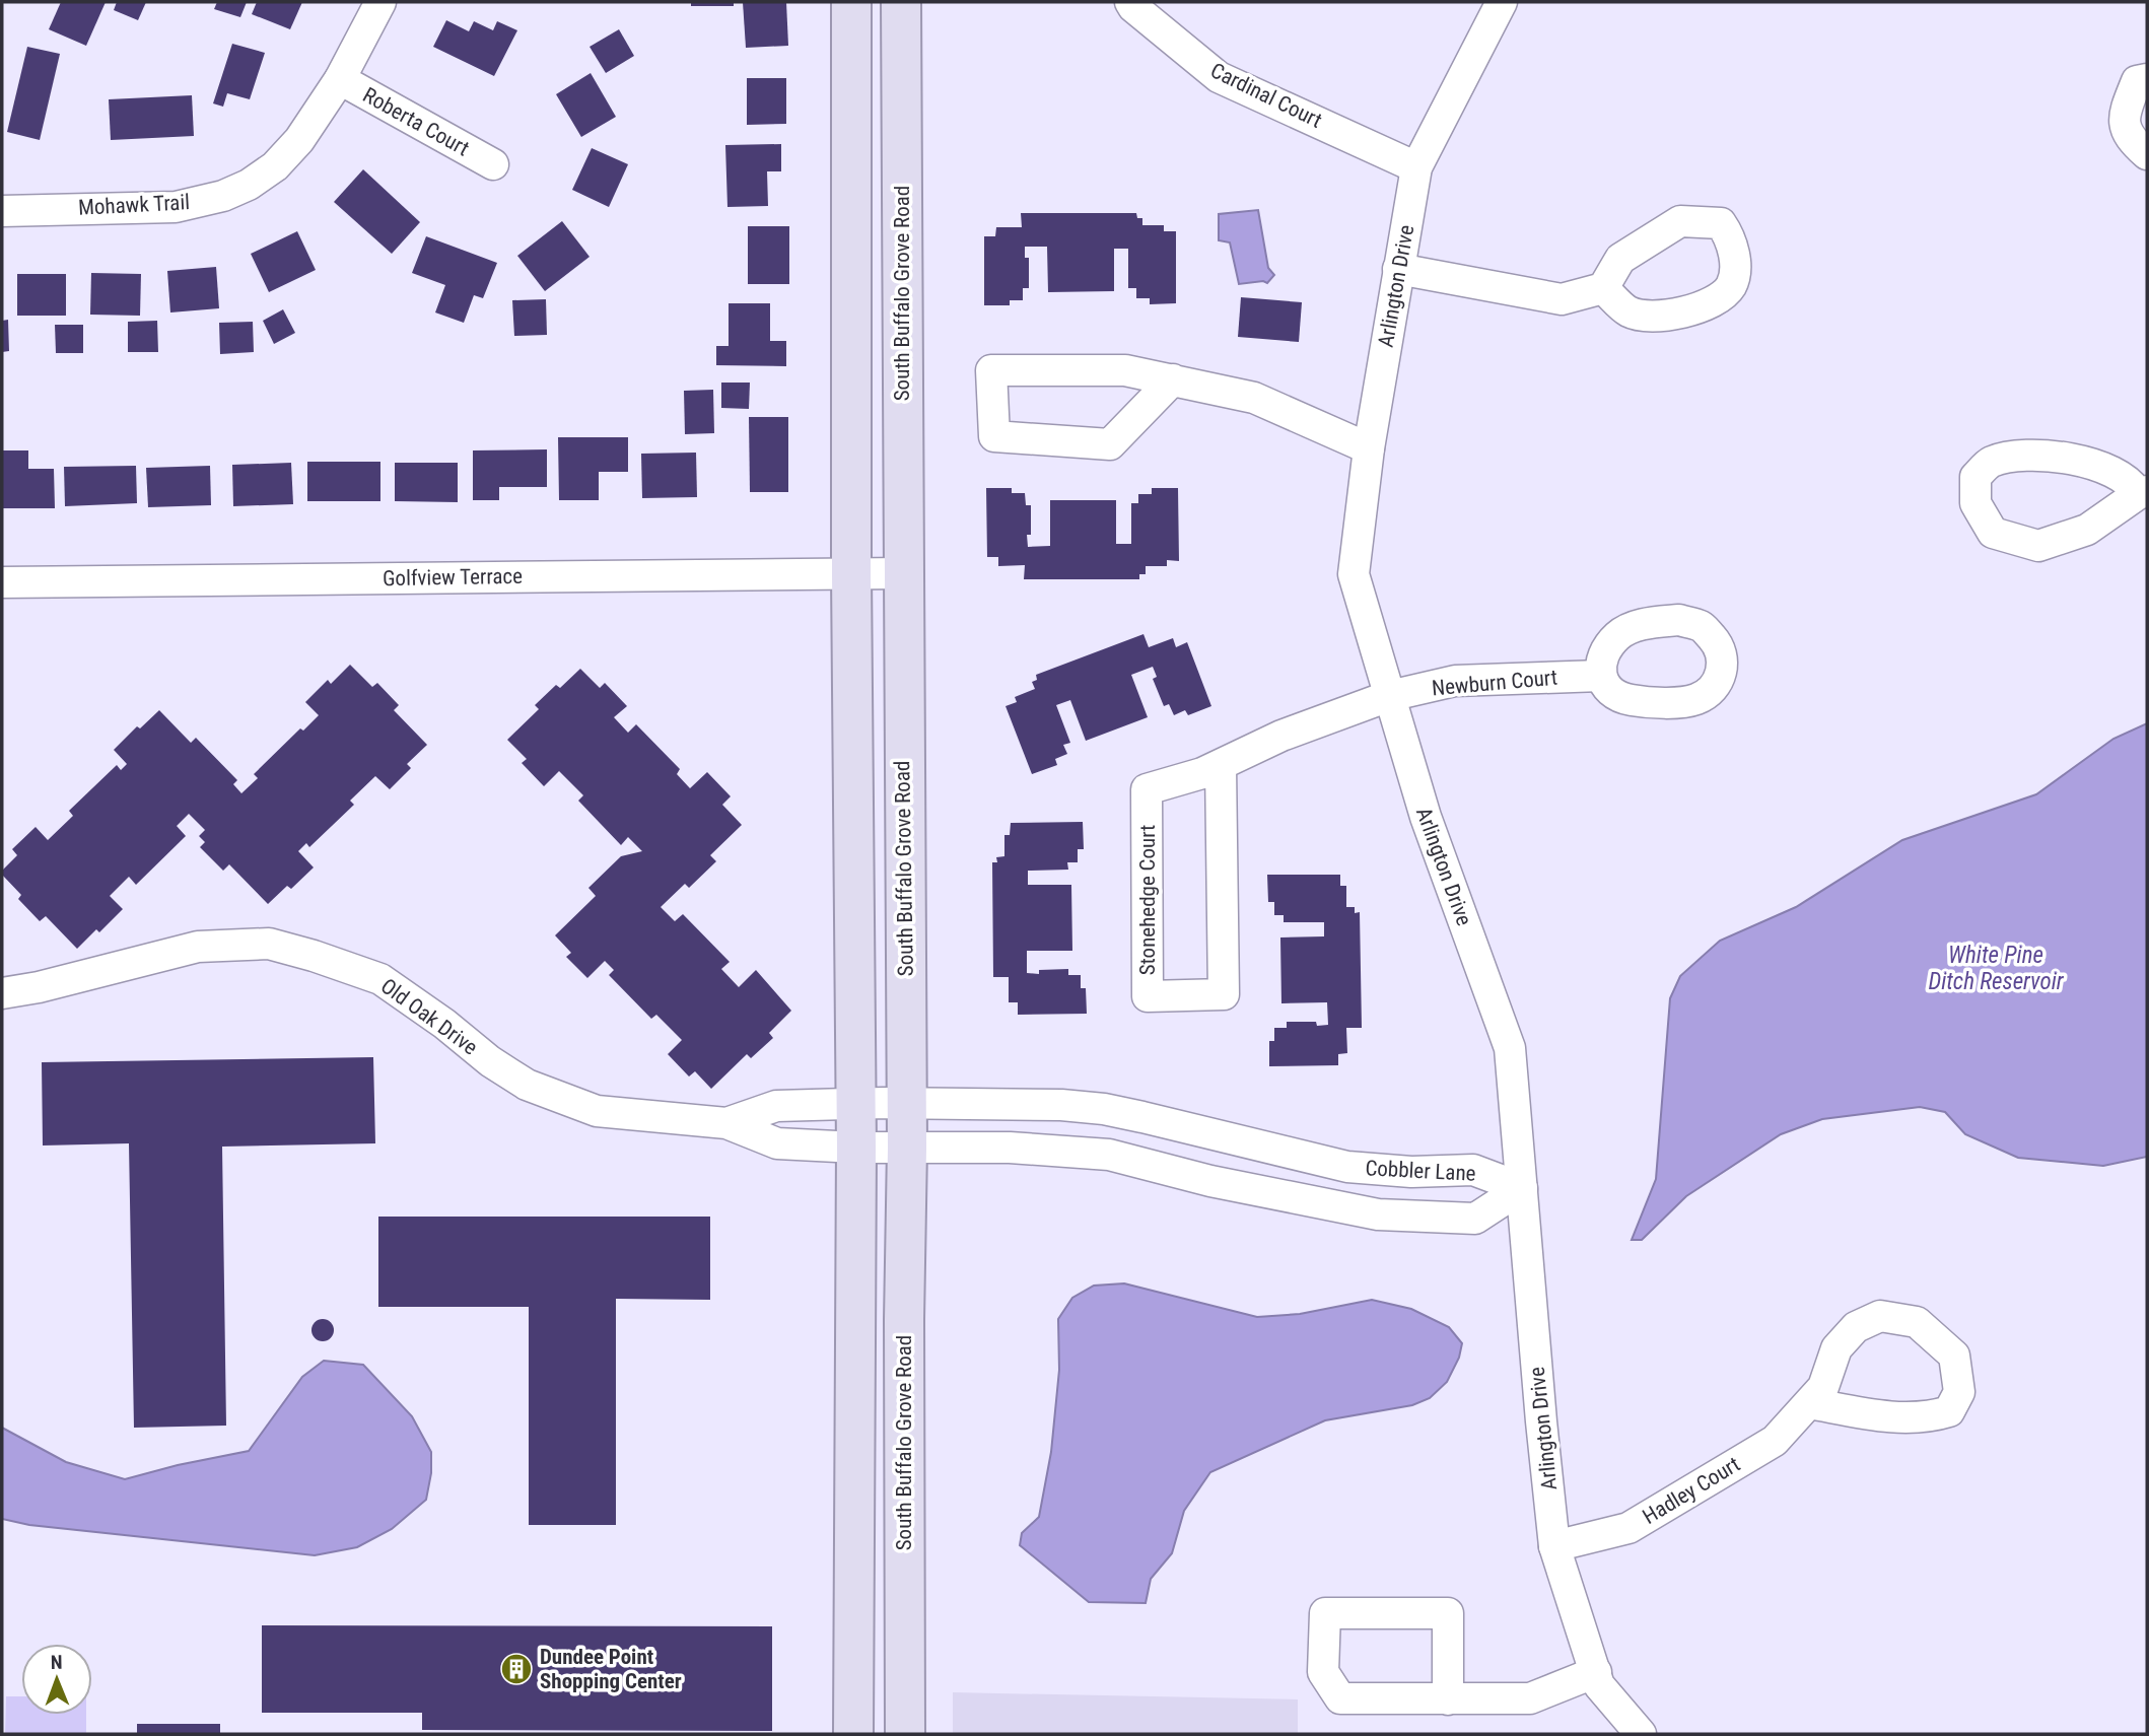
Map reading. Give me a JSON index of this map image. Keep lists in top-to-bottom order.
{
  "streets": {
    "main road": ["South Buffalo Grove Road"],
    "street": [
      "Cardinal Court",
      "Roberta Court",
      "Mohawk Trail",
      "Arlington Drive",
      "Golfview Terrace",
      "Newburn Court",
      "Stonehedge Court",
      "Old Oak Drive",
      "Cobbler Lane",
      "Hadley Court"
    ]
  },
  "crossings": [
    ["Cardinal Court", "Arlington Drive"],
    ["Roberta Court", "Mohawk Trail"],
    ["Arlington Drive", "Newburn Court"],
    ["Arlington Drive", "Stonehedge Court"],
    ["Arlington Drive", "Cobbler Lane"],
    ["Arlington Drive", "Hadley Court"],
    ["South Buffalo Grove Road", "Golfview Terrace"],
    ["South Buffalo Grove Road", "Old Oak Drive"],
    ["South Buffalo Grove Road", "Cobbler Lane"],
    ["Newburn Court", "Stonehedge Court"],
    ["Old Oak Drive", "Cobbler Lane"]
  ],
  "water": ["White Pine Ditch Reservoir"],
  "places": {
    "building": ["Dundee Point Shopping Center"]
  },
  "north": "top"
}
